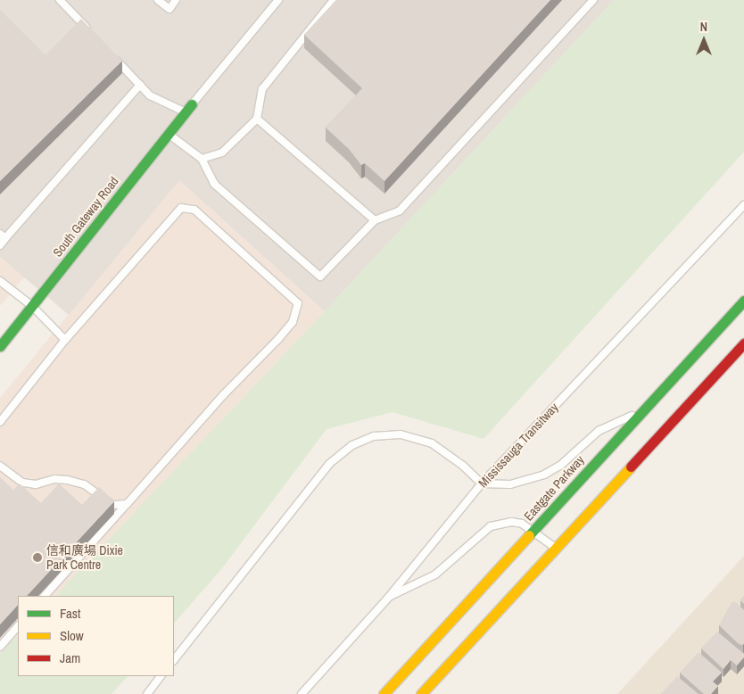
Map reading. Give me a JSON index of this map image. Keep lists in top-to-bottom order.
{
  "streets": {
    "main road": ["South Gateway Road", "Eastgate Parkway"],
    "lane": ["Mississauga Transitway"]
  },
  "places": ["信和廣場 Dixie Park Centre"],
  "legend": ["Fast", "Slow", "Jam"],
  "north": "top"
}
